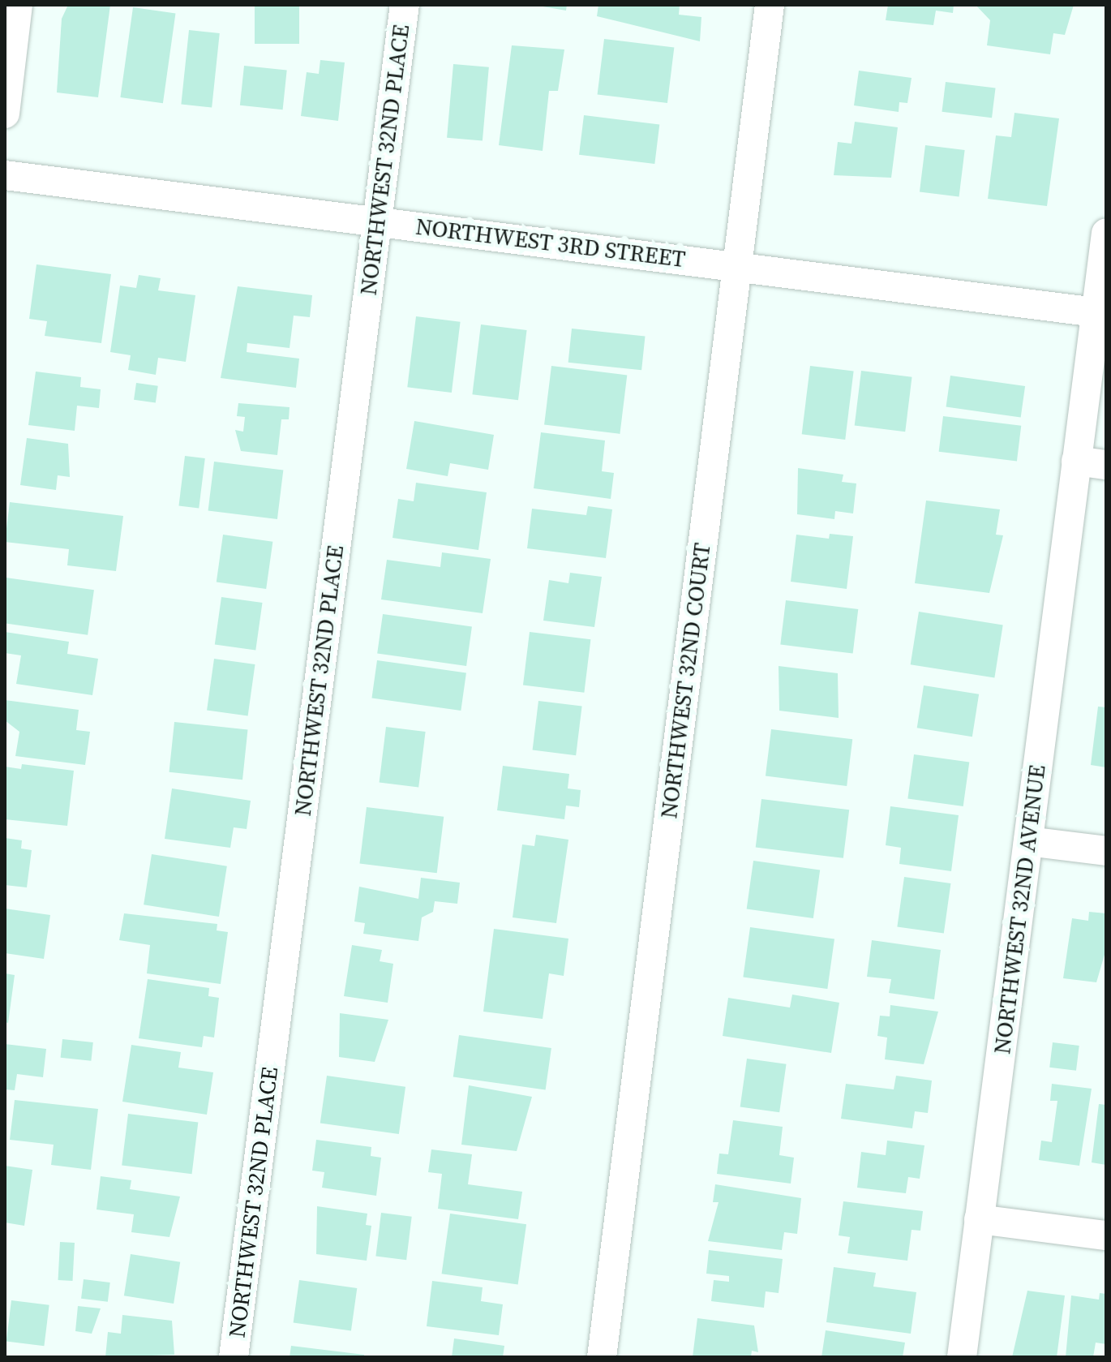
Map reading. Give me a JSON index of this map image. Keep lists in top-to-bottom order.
{
  "streets": {
    "street": [
      "NORTHWEST 32ND PLACE",
      "NORTHWEST 3RD STREET",
      "NORTHWEST 32ND COURT",
      "NORTHWEST 32ND AVENUE"
    ]
  },
  "crossings": [
    ["NORTHWEST 32ND PLACE", "NORTHWEST 3RD STREET"],
    ["NORTHWEST 3RD STREET", "NORTHWEST 32ND COURT"],
    ["NORTHWEST 3RD STREET", "NORTHWEST 32ND AVENUE"]
  ]
}
